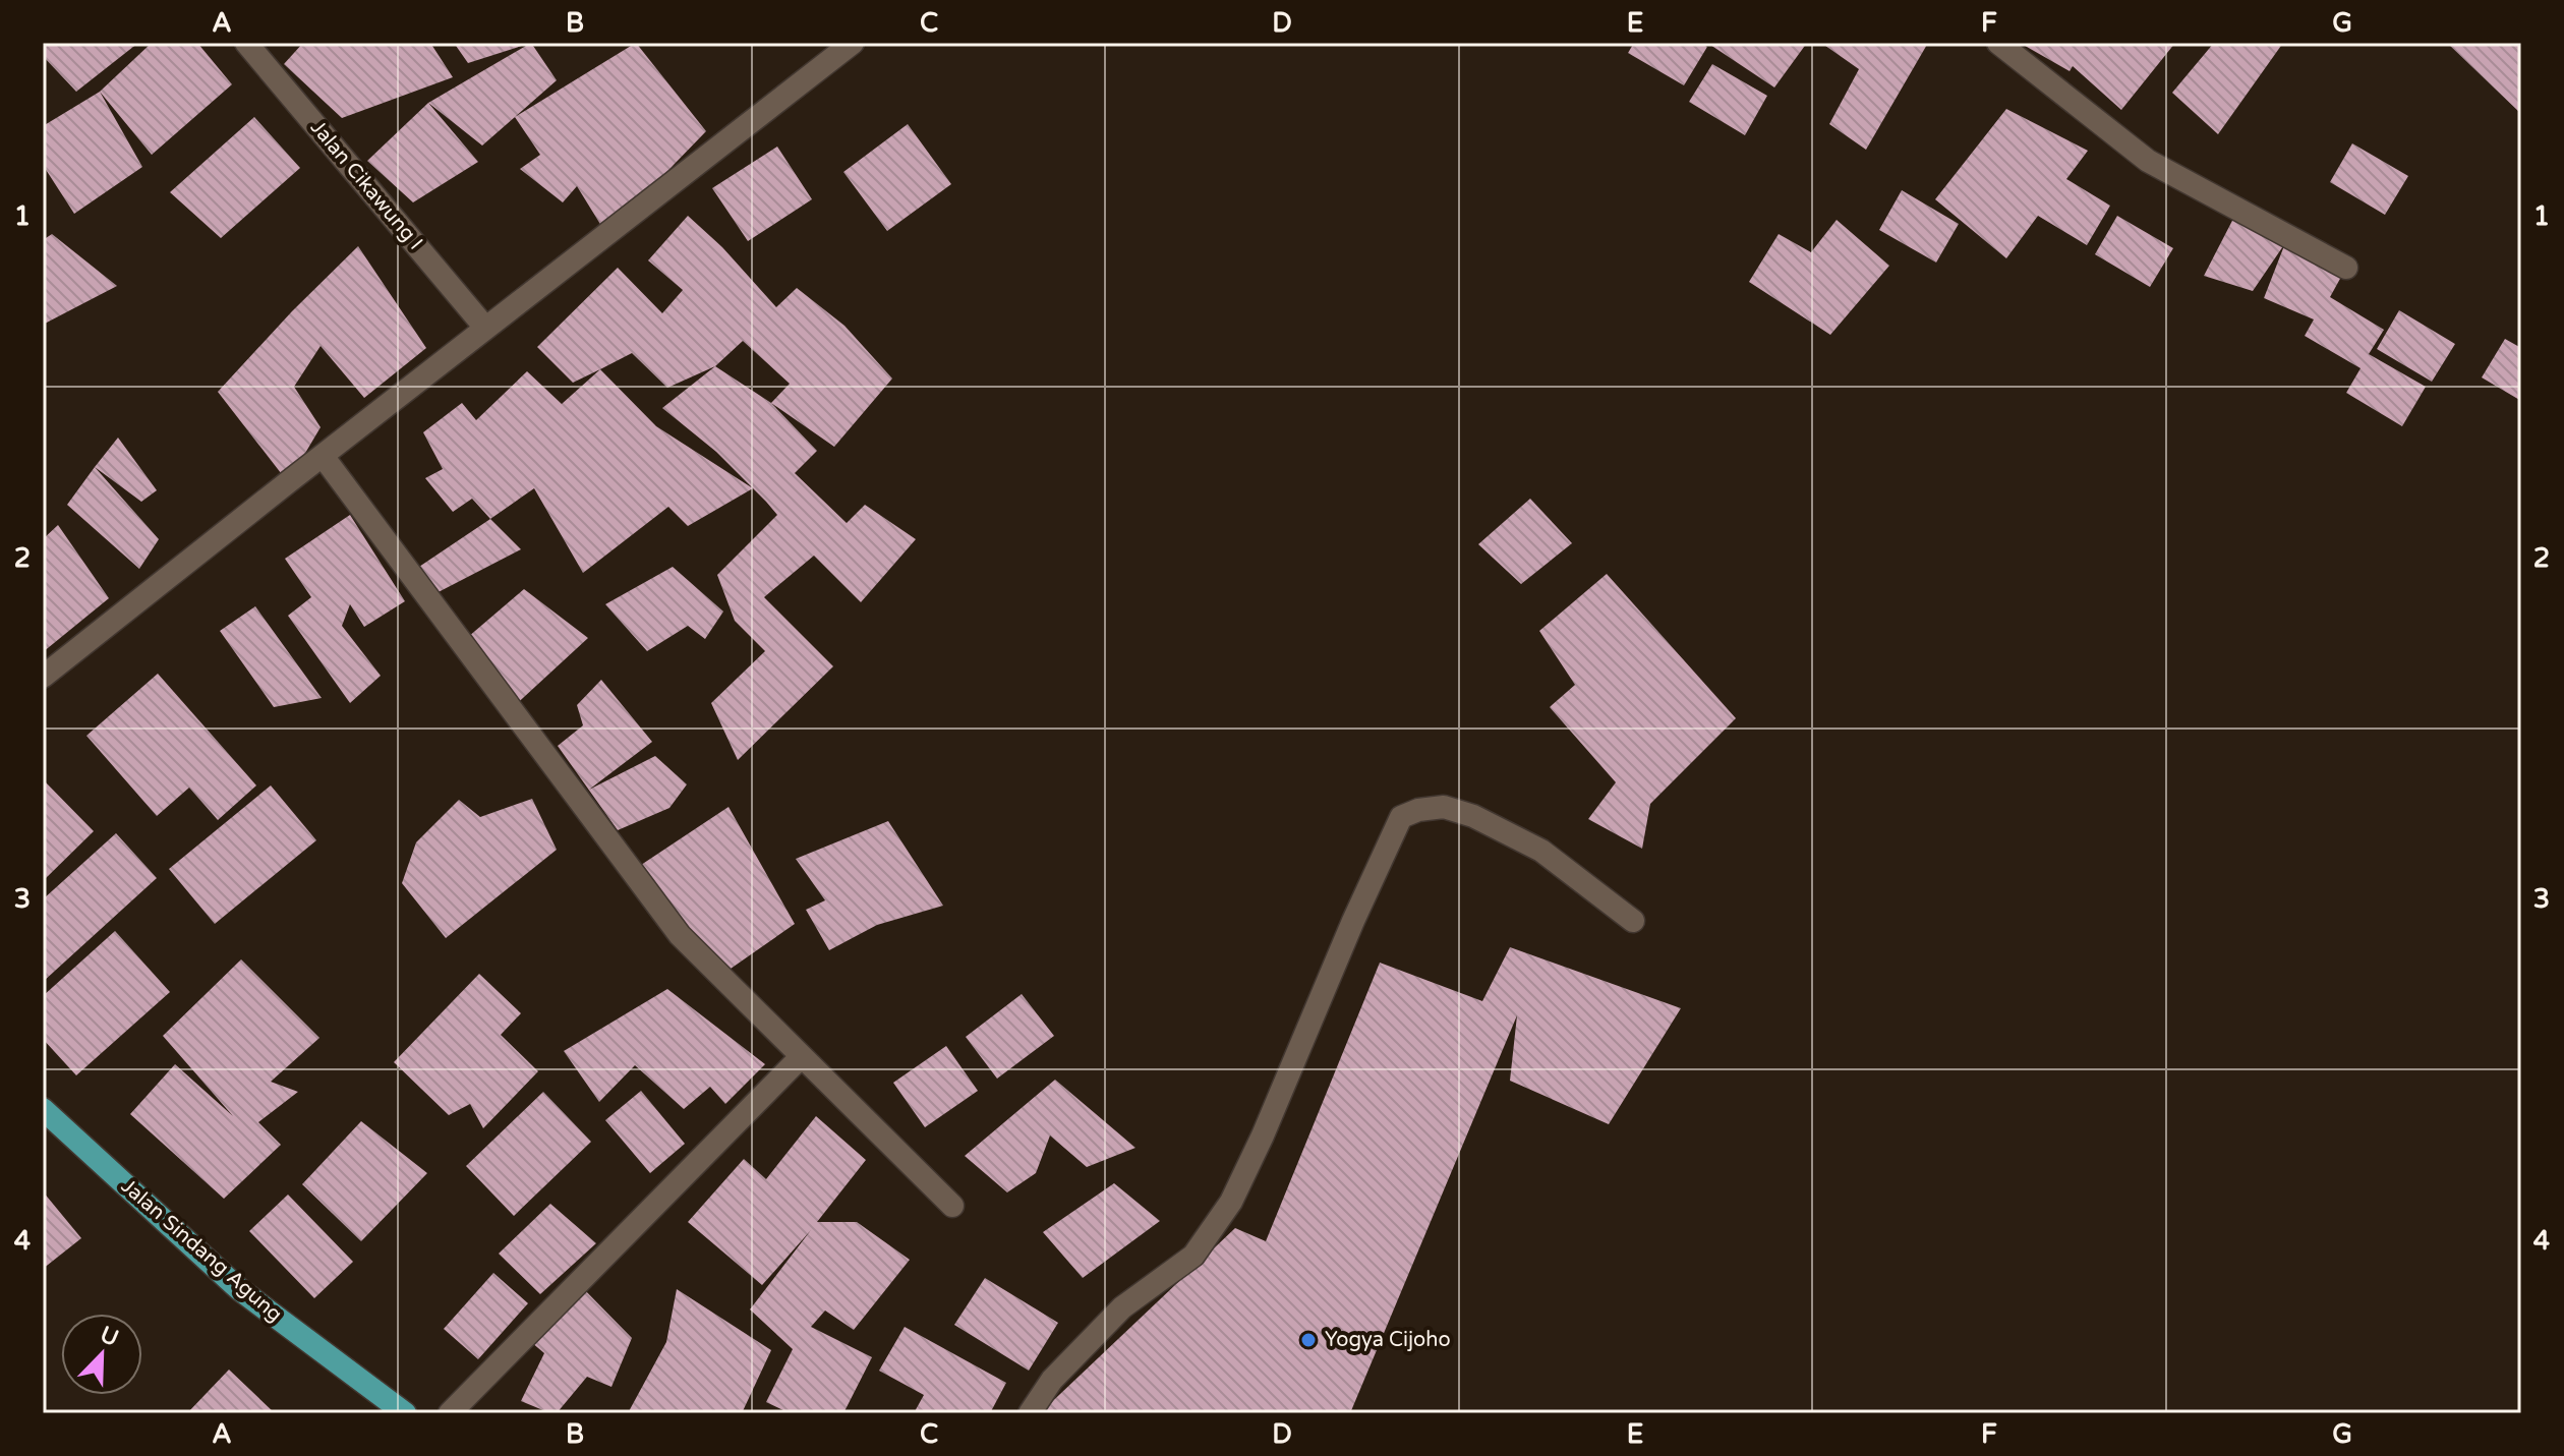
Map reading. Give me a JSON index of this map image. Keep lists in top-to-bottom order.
{
  "streets": {
    "main road": ["Jalan Sindang Agung"],
    "street": ["Jalan Cikawung I"]
  },
  "places": ["Yogya Cijoho"],
  "north": "top right",
  "grid": {
    "columns": [
      "A",
      "B",
      "C",
      "D",
      "E",
      "F",
      "G"
    ],
    "rows": [
      "1",
      "2",
      "3",
      "4"
    ]
  }
}
